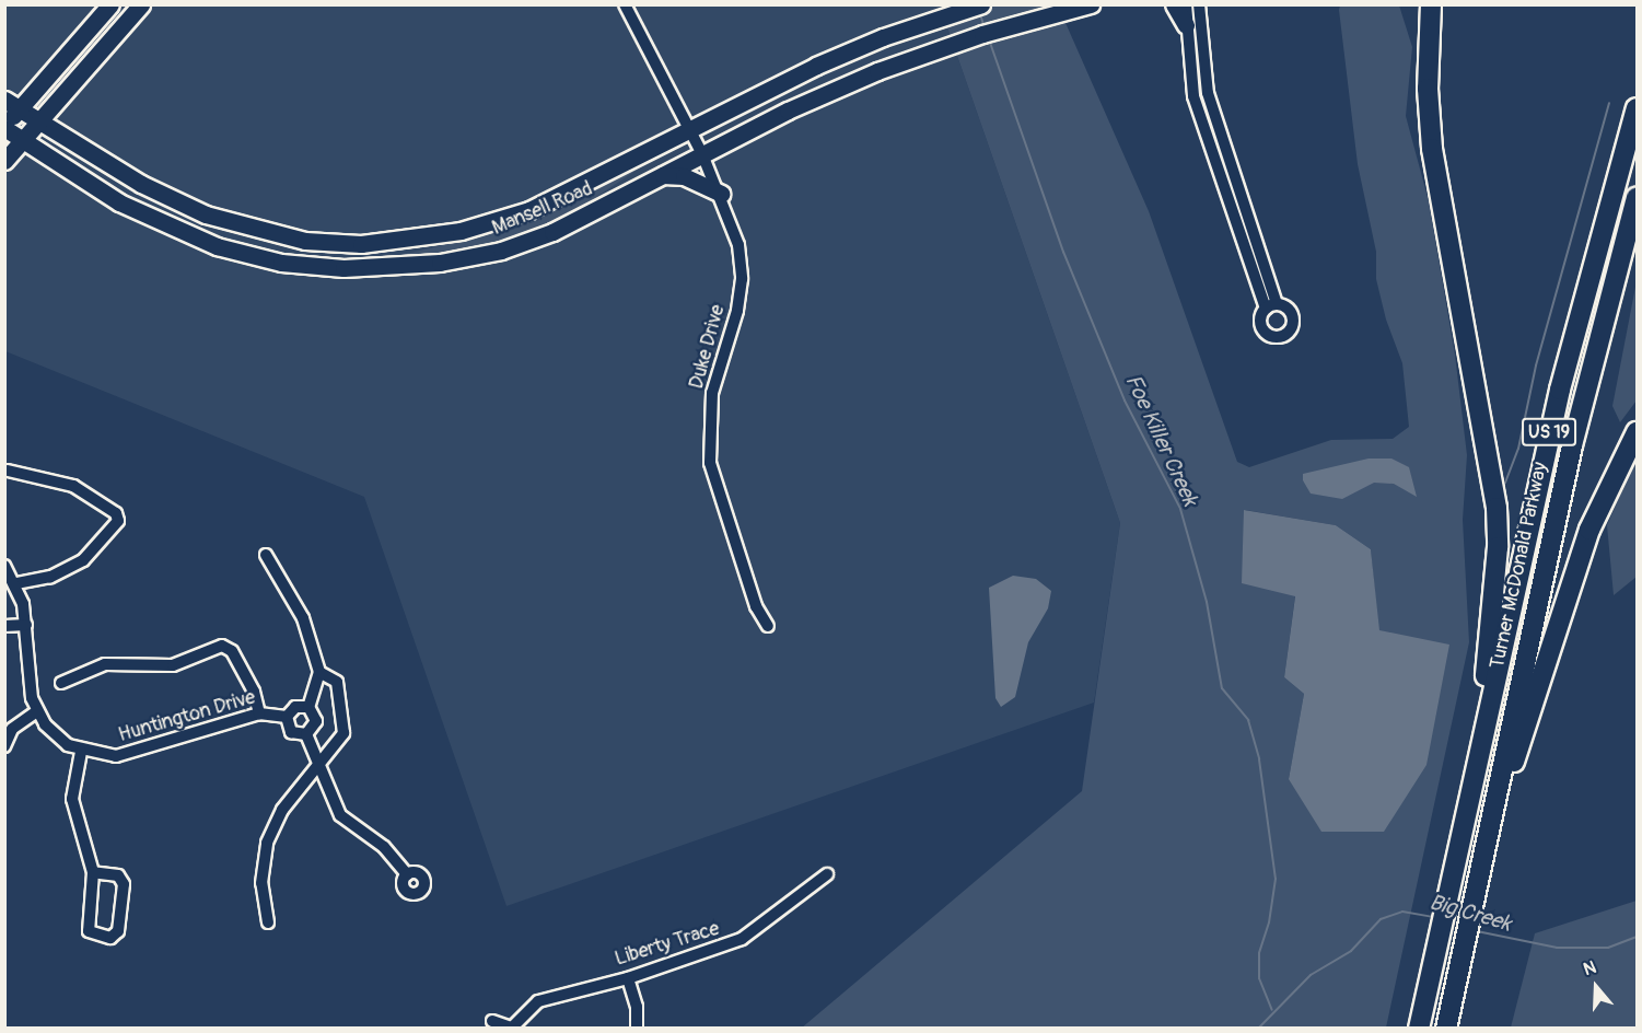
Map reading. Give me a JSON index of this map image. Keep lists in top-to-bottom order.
{
  "streets": {
    "highway": ["US 19", "Turner McDonald Parkway"],
    "main road": ["Mansell Road"],
    "street": ["Duke Drive", "Huntington Drive", "Liberty Trace"]
  },
  "crossings": [
    ["Mansell Road", "Duke Drive"]
  ],
  "water": ["Foe Killer Creek", "Big Creek"],
  "north": "top"
}
